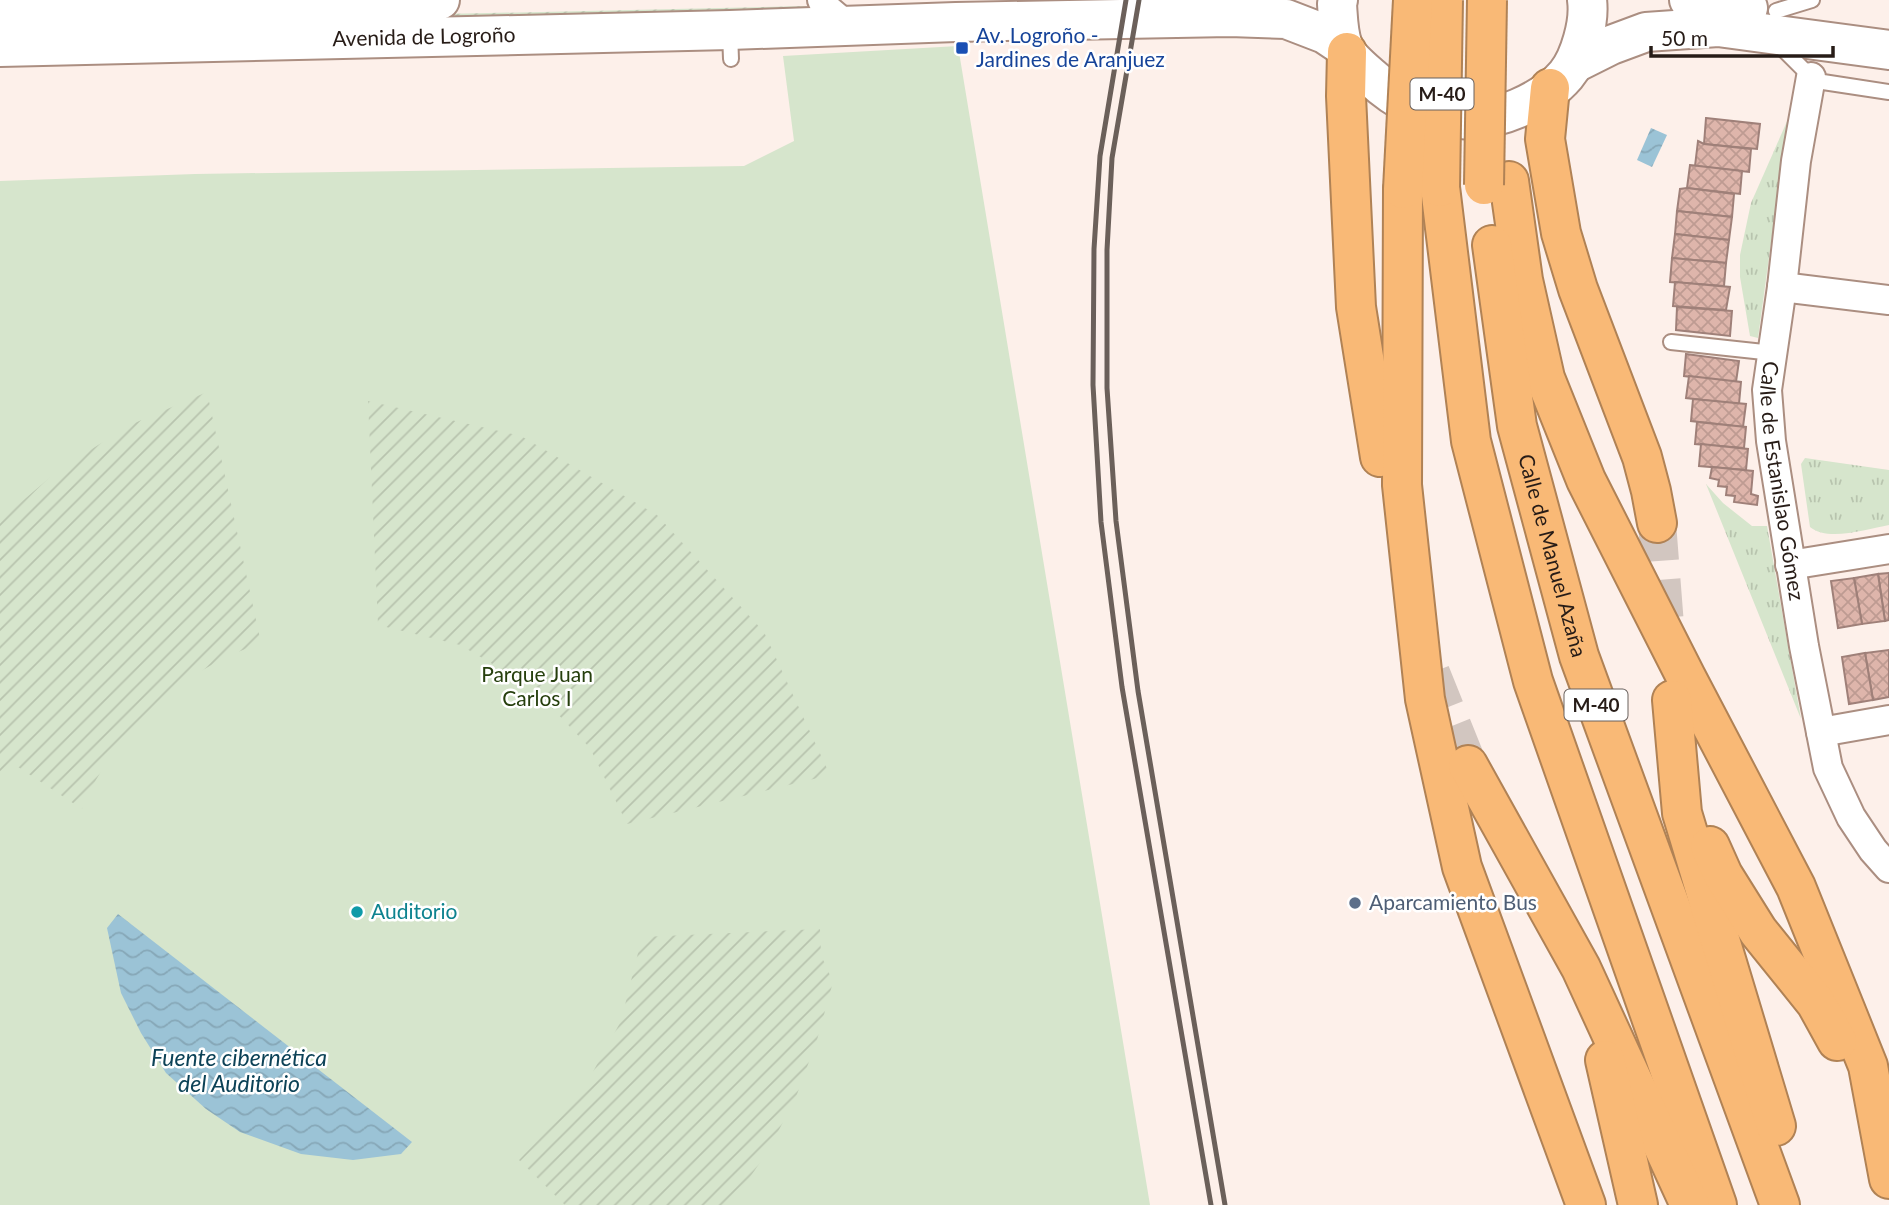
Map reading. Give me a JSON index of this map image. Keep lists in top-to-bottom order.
{
  "streets": {
    "highway": ["M-40", "Calle de Manuel Azaña"],
    "main road": ["Avenida de Logroño"],
    "street": ["Calle de Estanislao Gómez"]
  },
  "water": ["Fuente cibernética del Auditorio"],
  "parks": ["Parque Juan Carlos I"],
  "places": {
    "transit": ["Av. Logroño - Jardines de Aranjuez"],
    "other": ["Aparcamiento Bus", "Auditorio"]
  },
  "scale_bar": "50 m"
}
